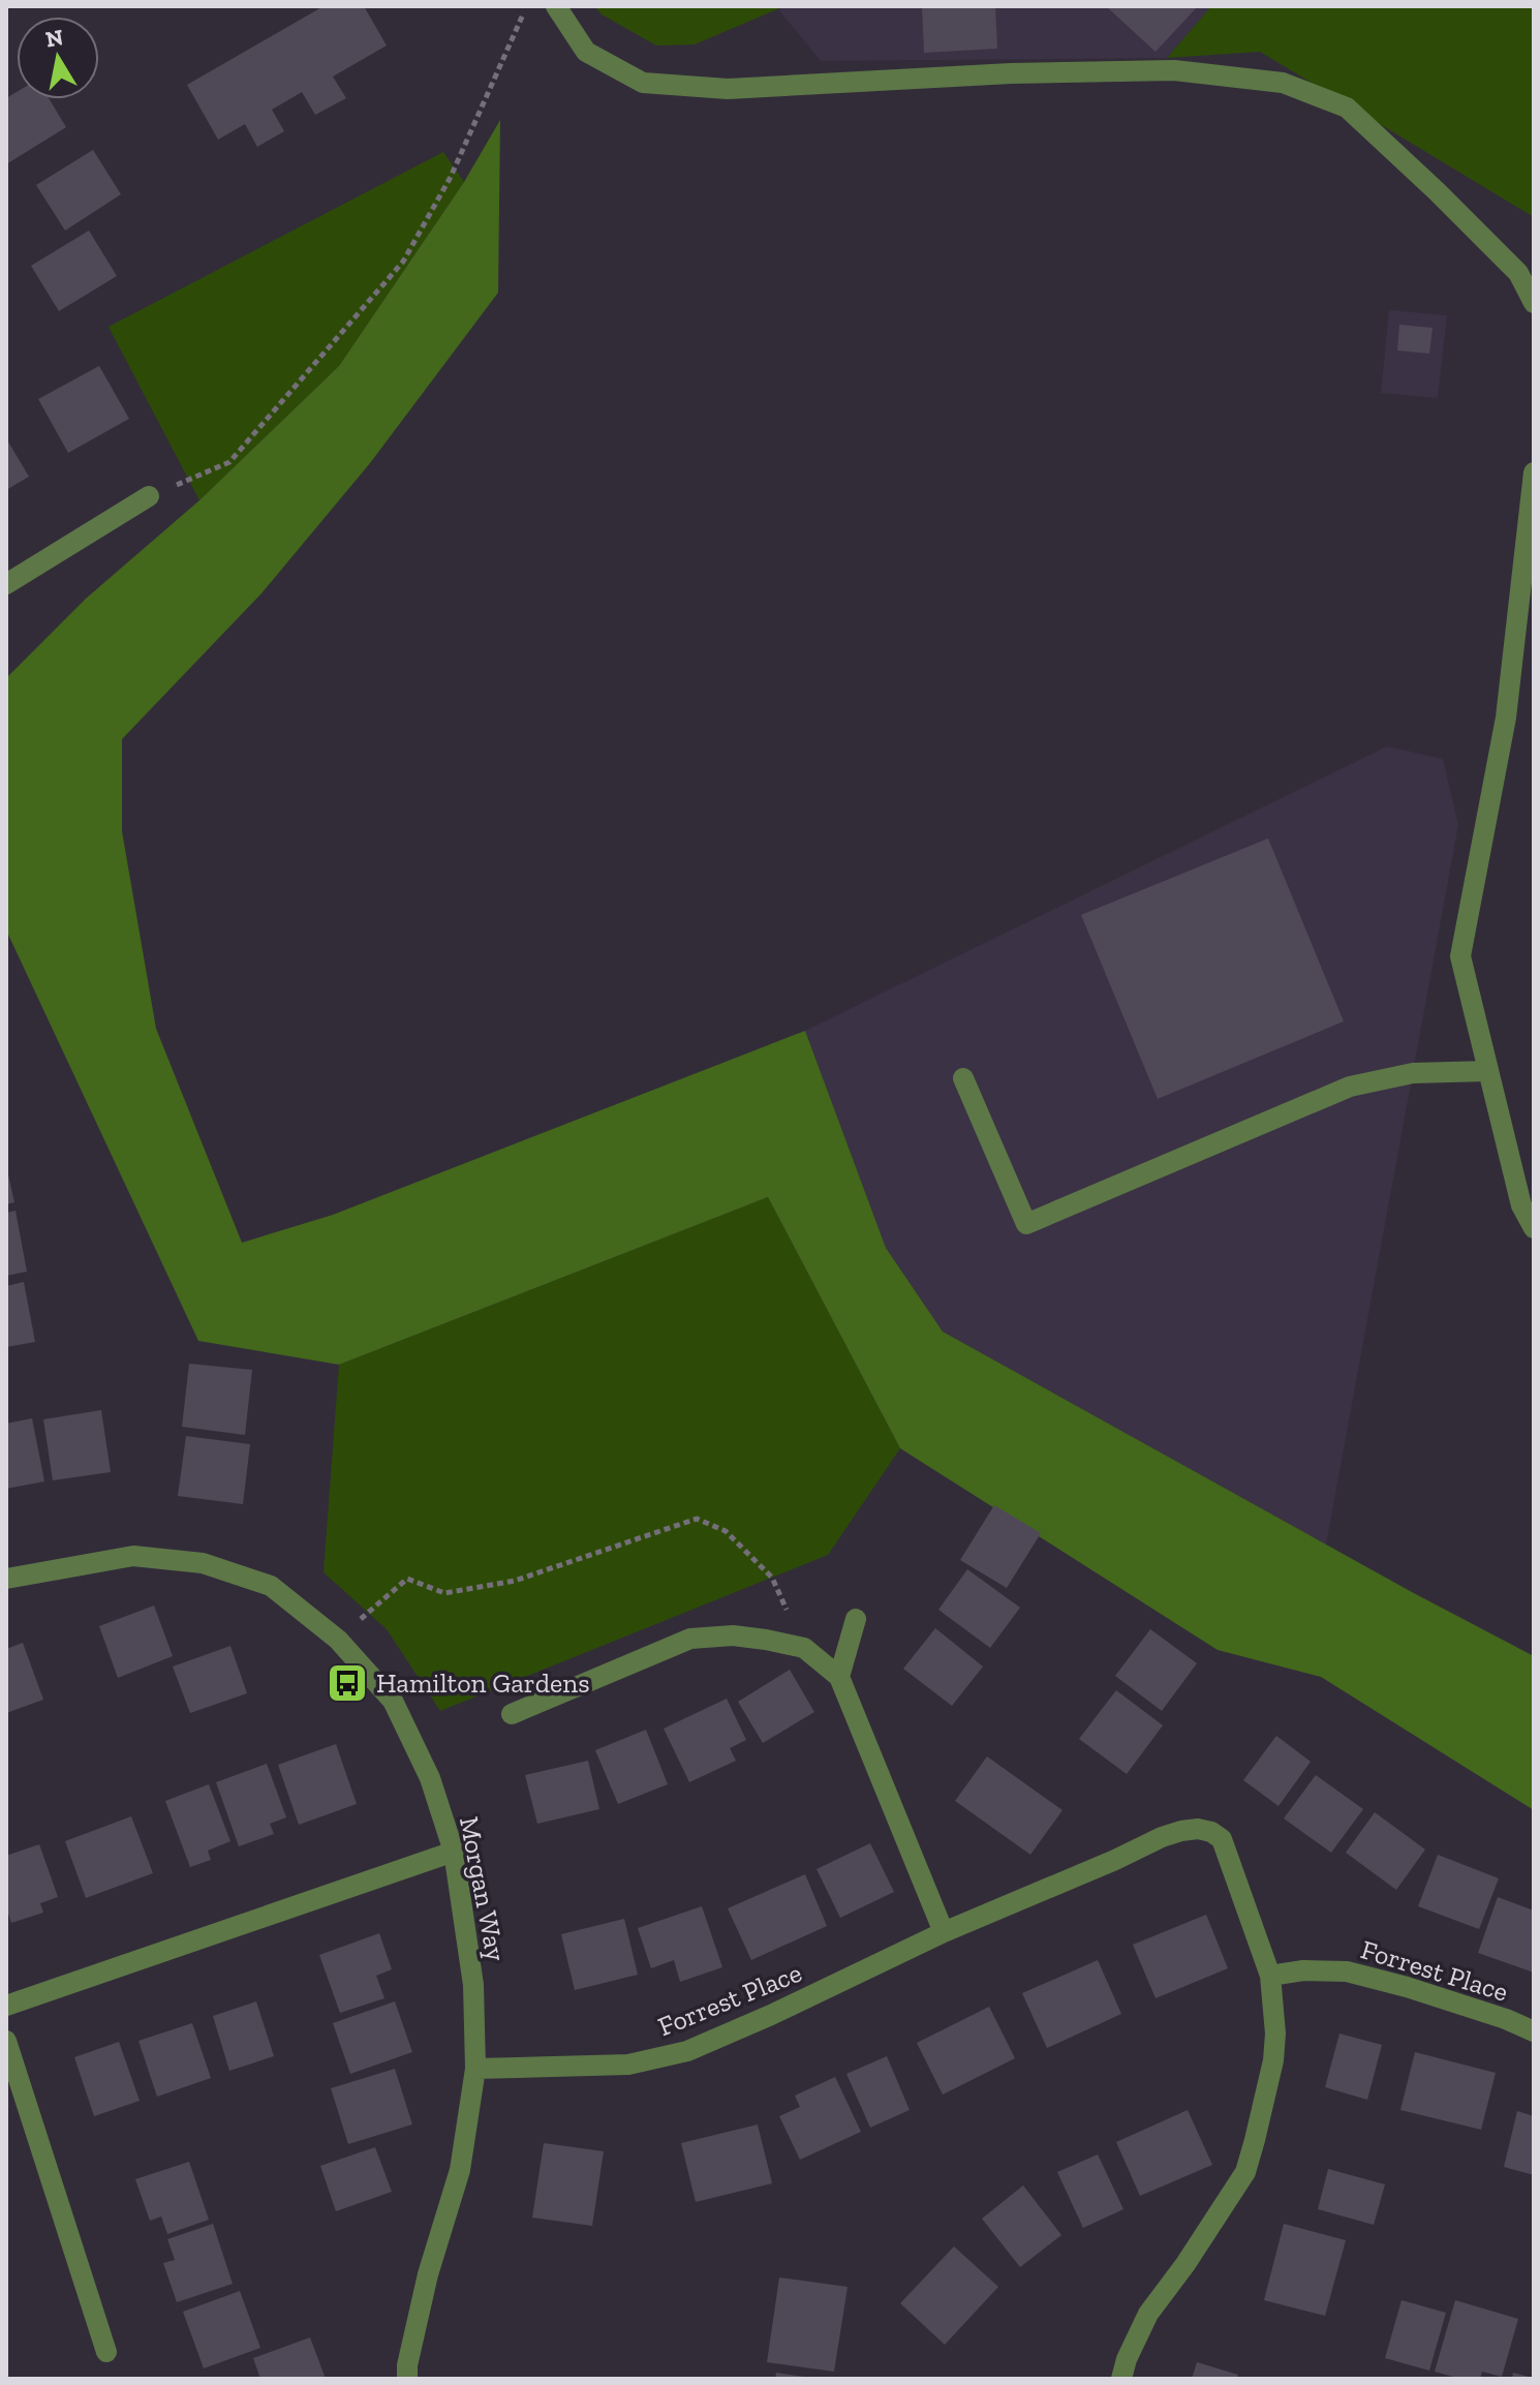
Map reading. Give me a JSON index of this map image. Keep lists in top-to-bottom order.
{
  "streets": {
    "street": ["Morgan Way", "Forrest Place"]
  },
  "crossings": [
    ["Morgan Way", "Forrest Place"]
  ],
  "places": {
    "bus stop": ["Hamilton Gardens"]
  },
  "north": "top"
}
